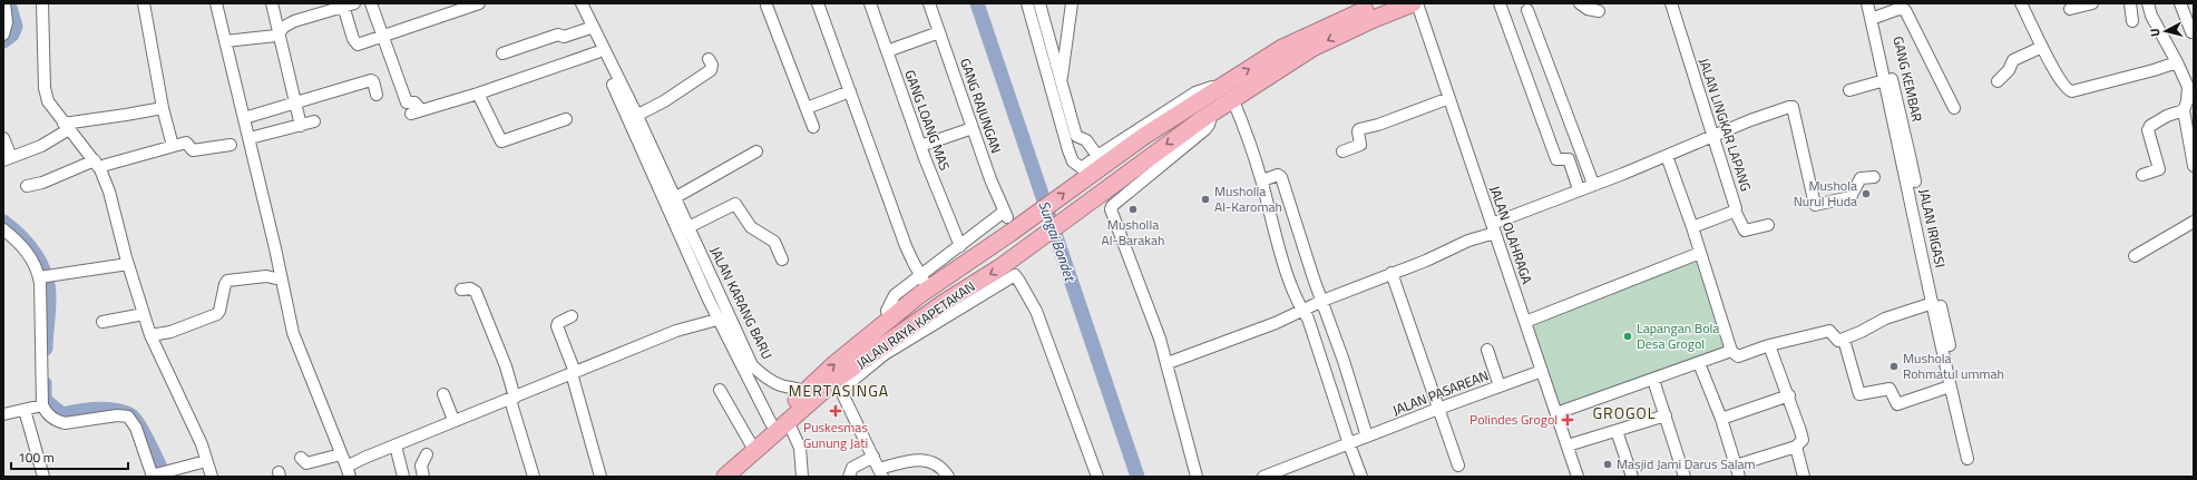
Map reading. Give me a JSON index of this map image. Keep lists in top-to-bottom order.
{
  "streets": {
    "highway": ["JALAN RAYA KAPETAKAN"],
    "street": [
      "GANG KEMBAR",
      "GANG RAJUNGAN",
      "GANG LOANG MAS",
      "JALAN LINGKAR LAPANG",
      "JALAN IRIGASI",
      "JALAN OLAHRAGA",
      "JALAN KARANG BARU",
      "JALAN PASAREAN"
    ]
  },
  "crossings": [
    ["JALAN OLAHRAGA", "JALAN PASAREAN"],
    ["JALAN KARANG BARU", "JALAN RAYA KAPETAKAN"]
  ],
  "districts": ["MERTASINGA", "GROGOL"],
  "water": ["Sungai Bondet"],
  "places": {
    "other": [
      "Mushola Nurul Huda",
      "Musholla Al-Karomah",
      "Musholla Al-Barakah",
      "Lapangan Bola Desa Grogol",
      "Mushola Rohmatul ummah",
      "Masjid Jami Darus Salam"
    ],
    "health": ["Puskesmas Gunung Jati", "Polindes Grogol"]
  },
  "scale_bar": "100 m",
  "north": "left"
}
